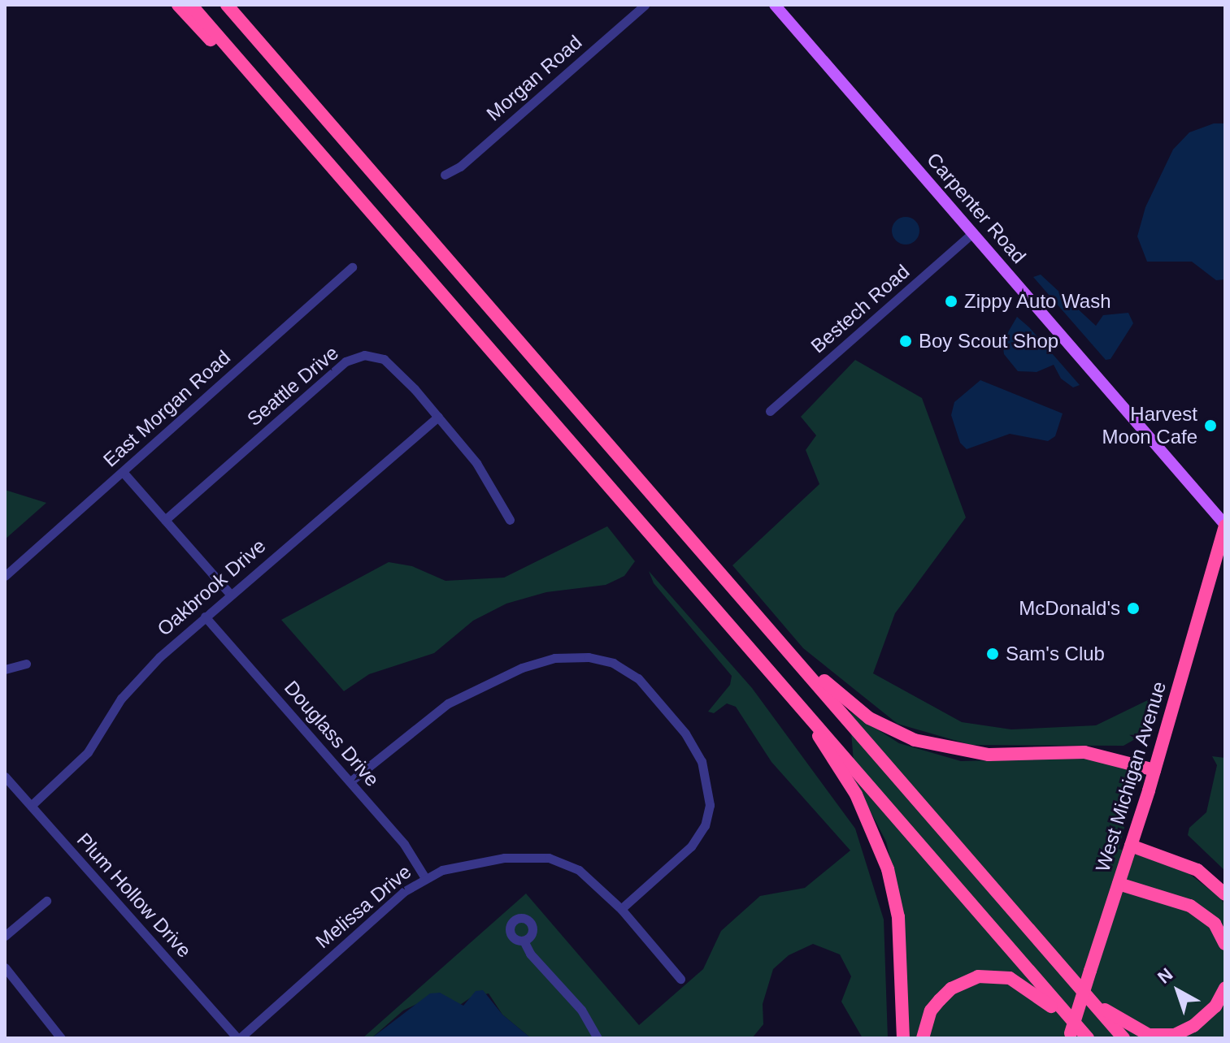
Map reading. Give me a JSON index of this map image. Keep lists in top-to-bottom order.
{
  "streets": {
    "highway": ["West Michigan Avenue"],
    "main road": ["Carpenter Road"],
    "street": [
      "Morgan Road",
      "Bestech Road",
      "Seattle Drive",
      "East Morgan Road",
      "Oakbrook Drive",
      "Douglass Drive",
      "Plum Hollow Drive",
      "Melissa Drive"
    ]
  },
  "crossings": [
    ["Carpenter Road", "Bestech Road"],
    ["Carpenter Road", "West Michigan Avenue"],
    ["Seattle Drive", "Oakbrook Drive"],
    ["Oakbrook Drive", "Douglass Drive"],
    ["Oakbrook Drive", "Plum Hollow Drive"],
    ["Douglass Drive", "Melissa Drive"],
    ["Plum Hollow Drive", "Melissa Drive"]
  ],
  "places": [
    "Zippy Auto Wash",
    "Boy Scout Shop",
    "Harvest Moon Cafe",
    "McDonald's",
    "Sam's Club"
  ],
  "north": "top left"
}
